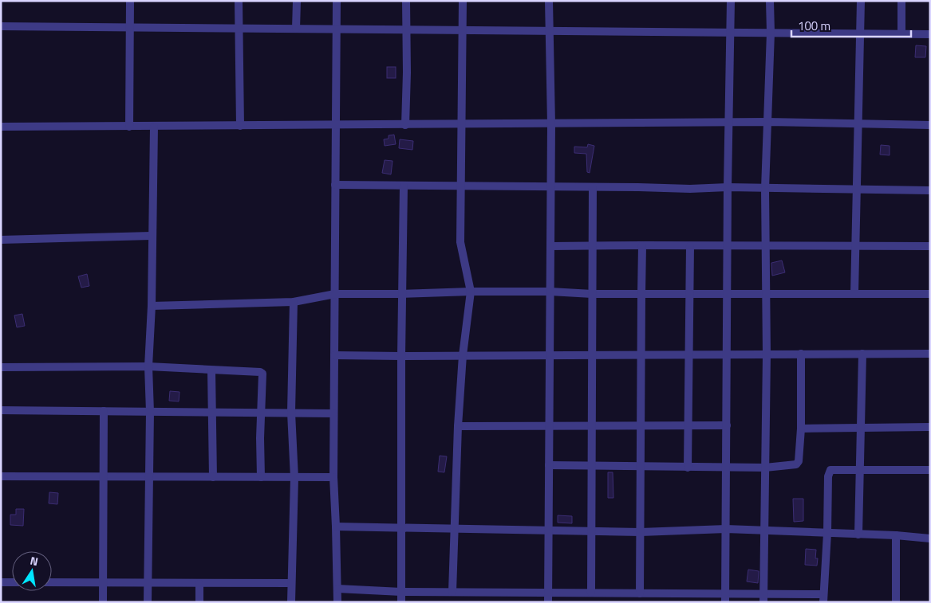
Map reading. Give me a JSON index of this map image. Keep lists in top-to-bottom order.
{
  "scale_bar": "100 m",
  "north": "top"
}
